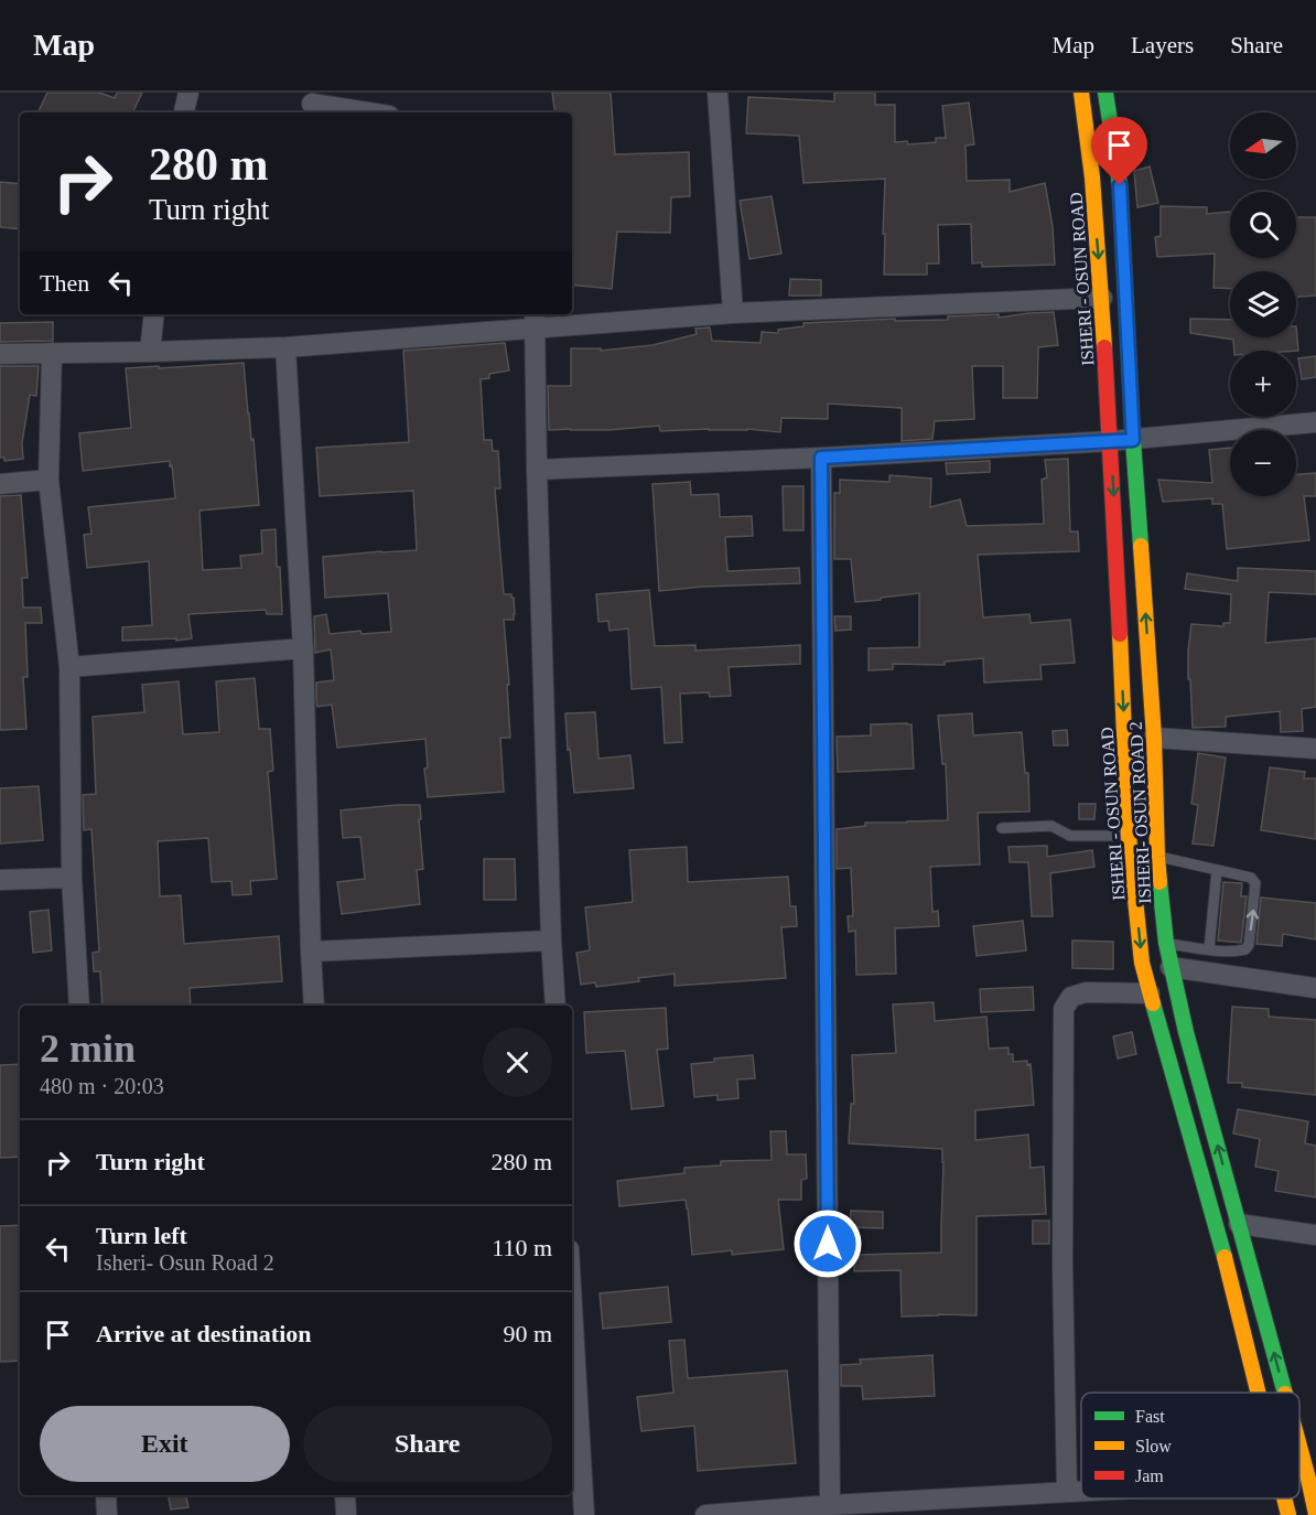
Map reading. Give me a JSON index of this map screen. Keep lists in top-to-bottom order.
{
  "streets": {
    "main road": ["ISHERI - OSUN ROAD", "ISHERI- OSUN ROAD 2"]
  },
  "one_way": ["ISHERI - OSUN ROAD", "ISHERI- OSUN ROAD 2"],
  "legend": ["Fast", "Slow", "Jam"],
  "north": "left",
  "page": {
    "header": "Map",
    "nav": ["Map", "Layers", "Share"],
    "map_buttons": ["+", "−"],
    "turn": ["280 m", "Turn right"],
    "then": "Then",
    "heading": ["2 min", "480 m · 20:03"],
    "list": [
      {
        "name": "Turn right",
        "value": "280 m"
      },
      {
        "name": "Turn left",
        "note": "Isheri- Osun Road 2",
        "value": "110 m"
      },
      {
        "name": "Arrive at destination",
        "value": "90 m"
      }
    ],
    "buttons": ["Exit", "Share"]
  }
}
